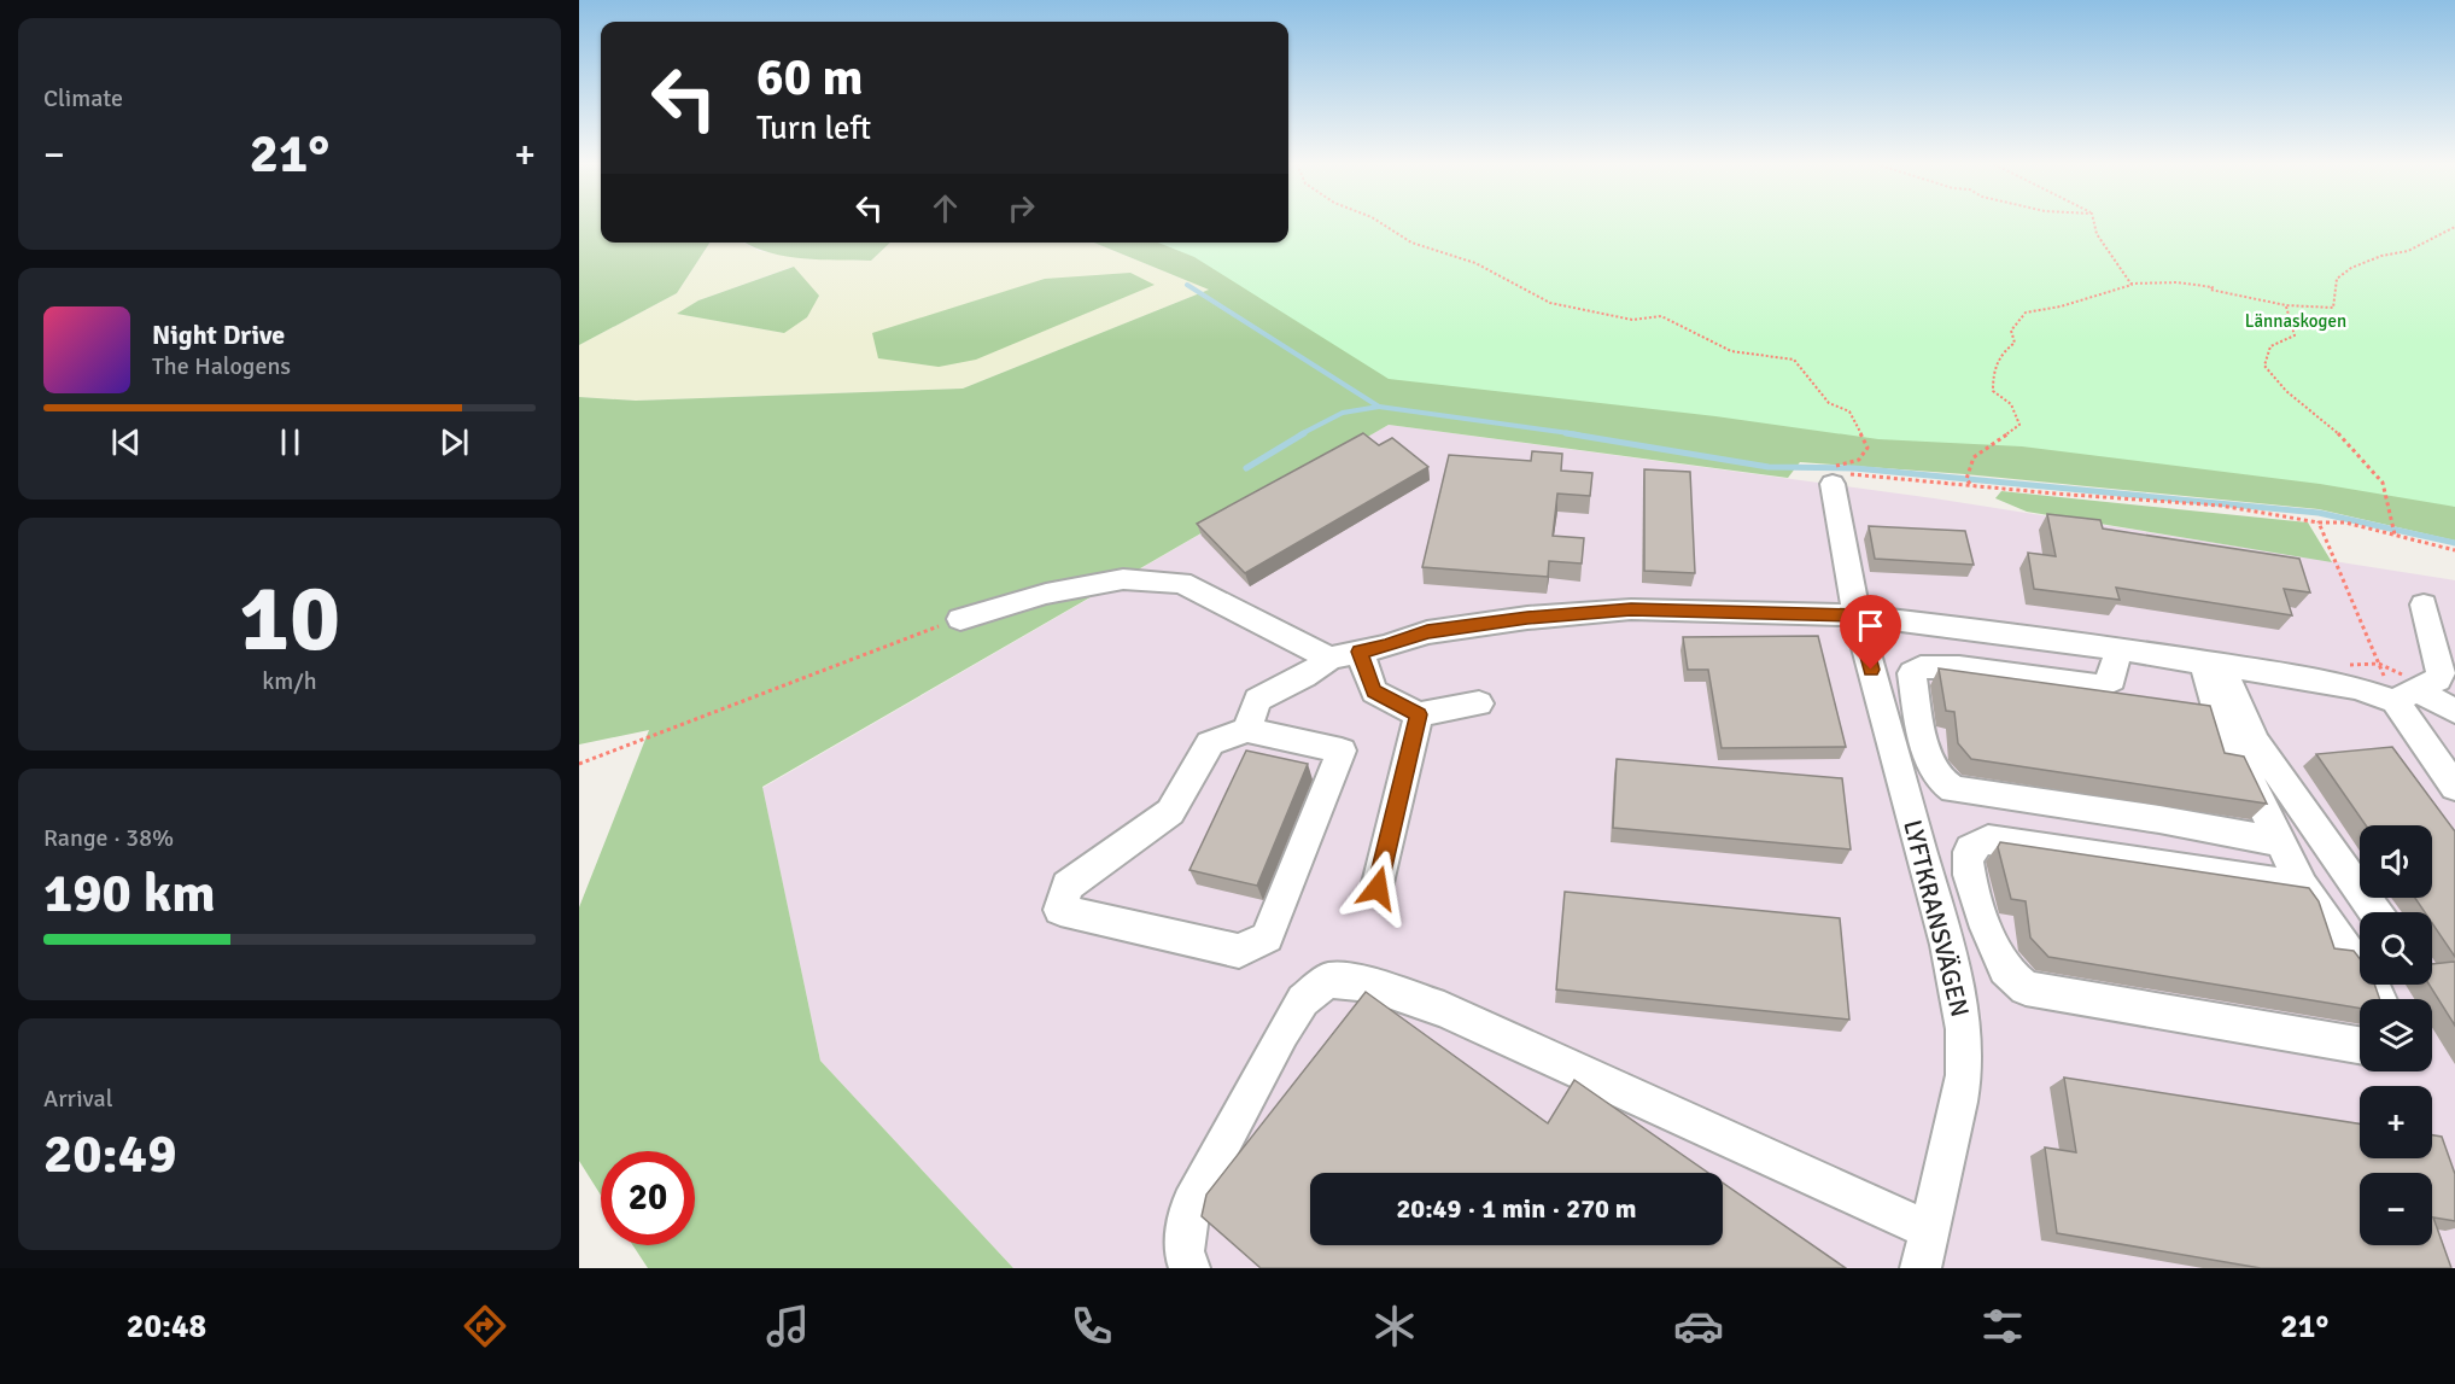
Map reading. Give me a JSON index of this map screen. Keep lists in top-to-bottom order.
{
  "streets": {
    "street": ["LYFTKRANSVÄGEN"]
  },
  "parks": ["Lännaskogen"],
  "page": {
    "tile": [
      "Climate",
      ["10", "km/h"],
      ["Range · 38%", "190 km"],
      ["Arrival", "20:49"]
    ],
    "turn": ["60 m", "Turn left"],
    "heat": ["−", "21°", "+"],
    "song": ["Night Drive", "The Halogens"],
    "map_buttons": ["+", "−"],
    "limit": "20",
    "trip": "20:49 · 1 min · 270 m",
    "tabs": ["20:48", "21°"]
  }
}
